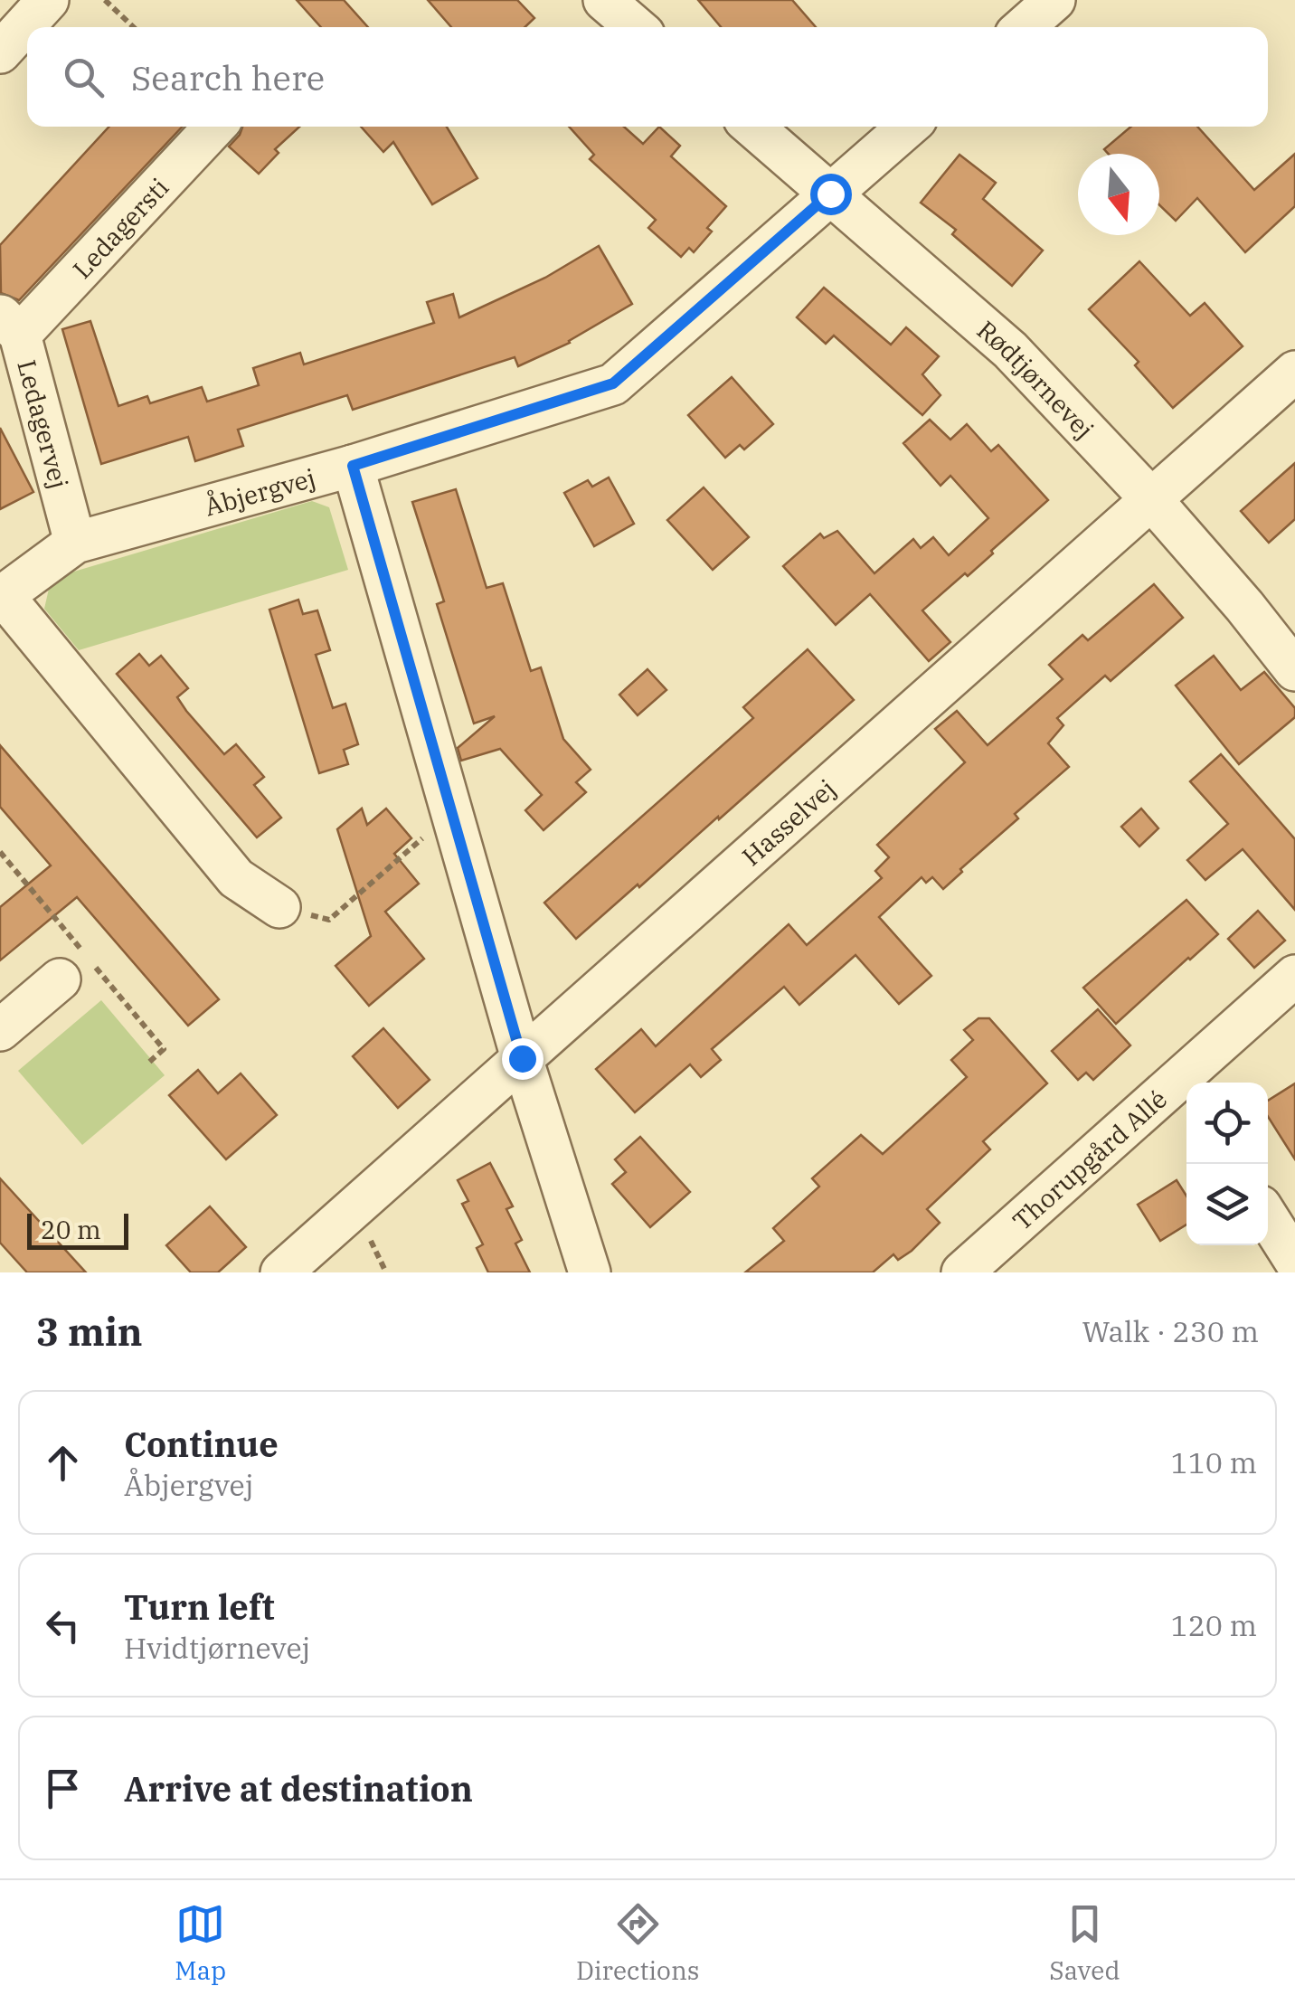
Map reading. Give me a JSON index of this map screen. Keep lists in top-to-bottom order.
{
  "streets": {
    "street": [
      "Ledagersti",
      "Rødtjørnevej",
      "Ledagervej",
      "Åbjergvej",
      "Hasselvej",
      "Thorupgård Allé"
    ]
  },
  "crossings": [
    ["Ledagersti", "Ledagervej"],
    ["Rødtjørnevej", "Åbjergvej"],
    ["Rødtjørnevej", "Hasselvej"],
    ["Ledagervej", "Åbjergvej"]
  ],
  "scale_bar": "20 m",
  "north": "bottom",
  "page": {
    "search": "Search here",
    "scale": "20 m",
    "heading": ["3 min", "Walk · 230 m"],
    "list": [
      ["Continue", "Åbjergvej", "110 m"],
      ["Turn left", "Hvidtjørnevej", "120 m"],
      "Arrive at destination"
    ],
    "nav": ["Map", "Directions", "Saved"]
  }
}
